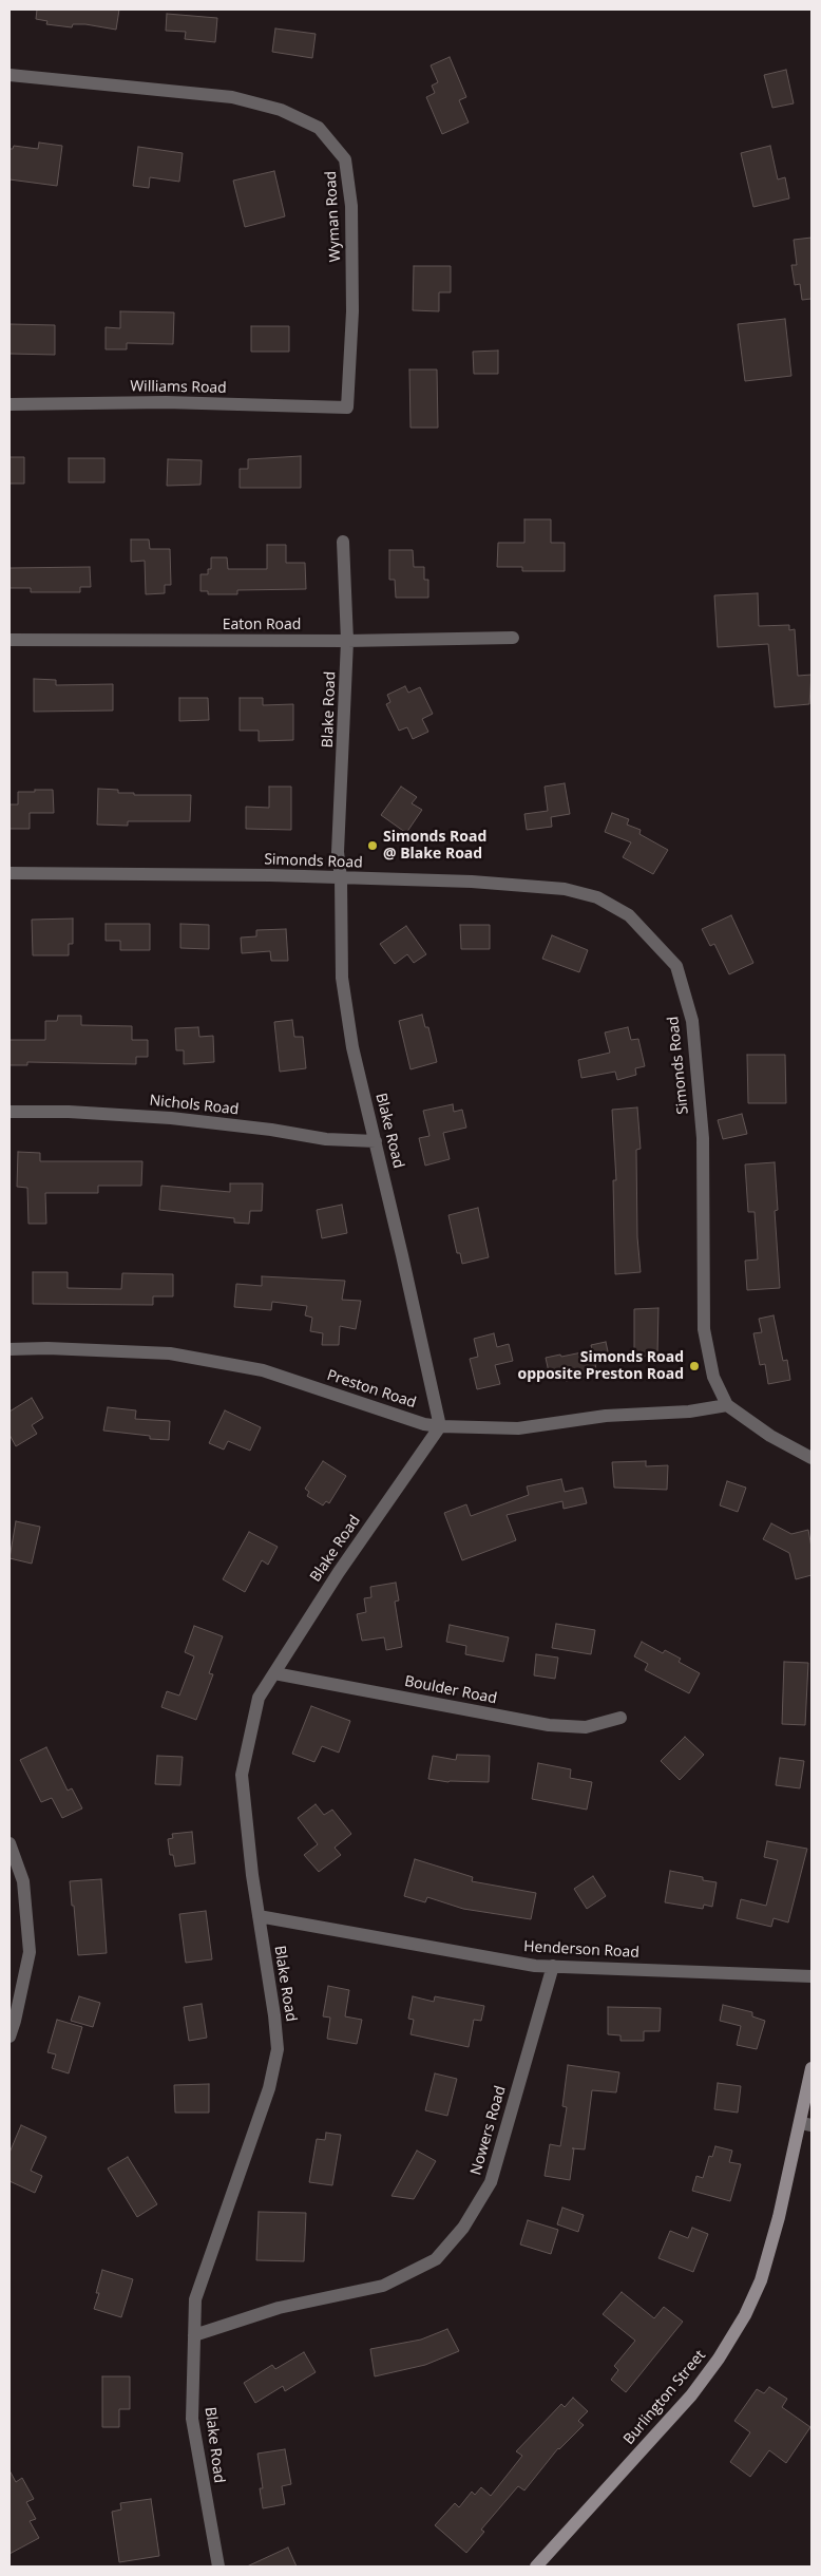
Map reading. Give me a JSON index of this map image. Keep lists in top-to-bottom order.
{
  "streets": {
    "main road": ["Burlington Street"],
    "street": [
      "Wyman Road",
      "Williams Road",
      "Eaton Road",
      "Blake Road",
      "Simonds Road",
      "Nichols Road",
      "Preston Road",
      "Boulder Road",
      "Henderson Road",
      "Nowers Road"
    ]
  },
  "crossings": [
    ["Wyman Road", "Williams Road"],
    ["Eaton Road", "Blake Road"],
    ["Blake Road", "Simonds Road"],
    ["Blake Road", "Nichols Road"],
    ["Blake Road", "Preston Road"],
    ["Blake Road", "Boulder Road"],
    ["Blake Road", "Henderson Road"],
    ["Blake Road", "Nowers Road"],
    ["Simonds Road", "Preston Road"],
    ["Henderson Road", "Nowers Road"]
  ],
  "places": ["Simonds Road @ Blake Road", "Simonds Road opposite Preston Road"]
}
